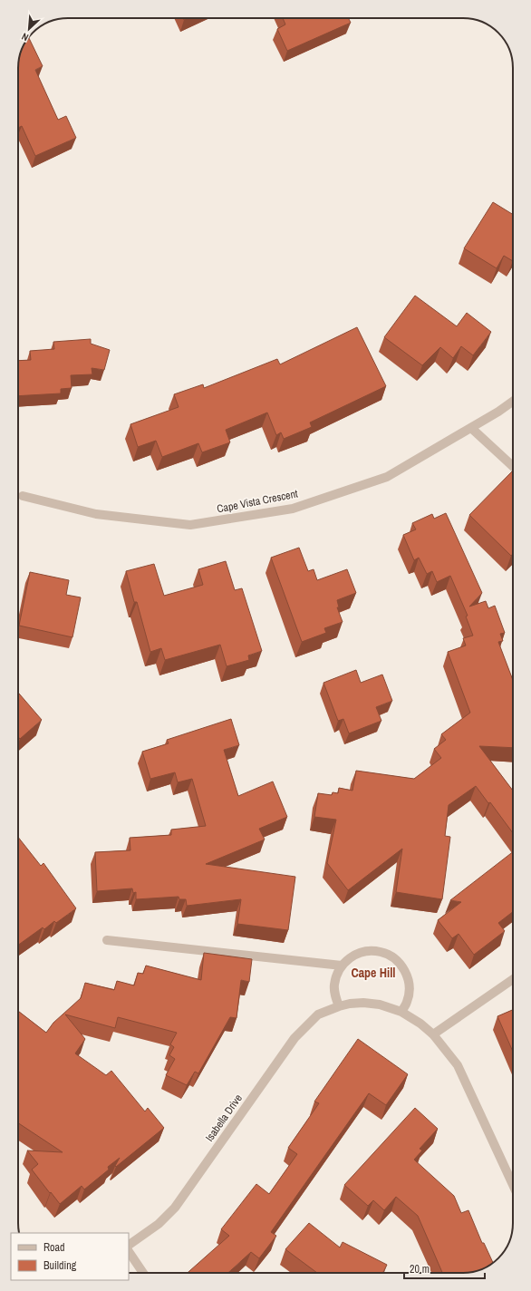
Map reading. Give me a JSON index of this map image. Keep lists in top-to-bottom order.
{
  "streets": {
    "street": ["Cape Vista Crescent", "Isabella Drive"]
  },
  "districts": ["Cape Hill"],
  "legend": ["Road", "Building"],
  "scale_bar": "20 m",
  "north": "bottom left"
}
